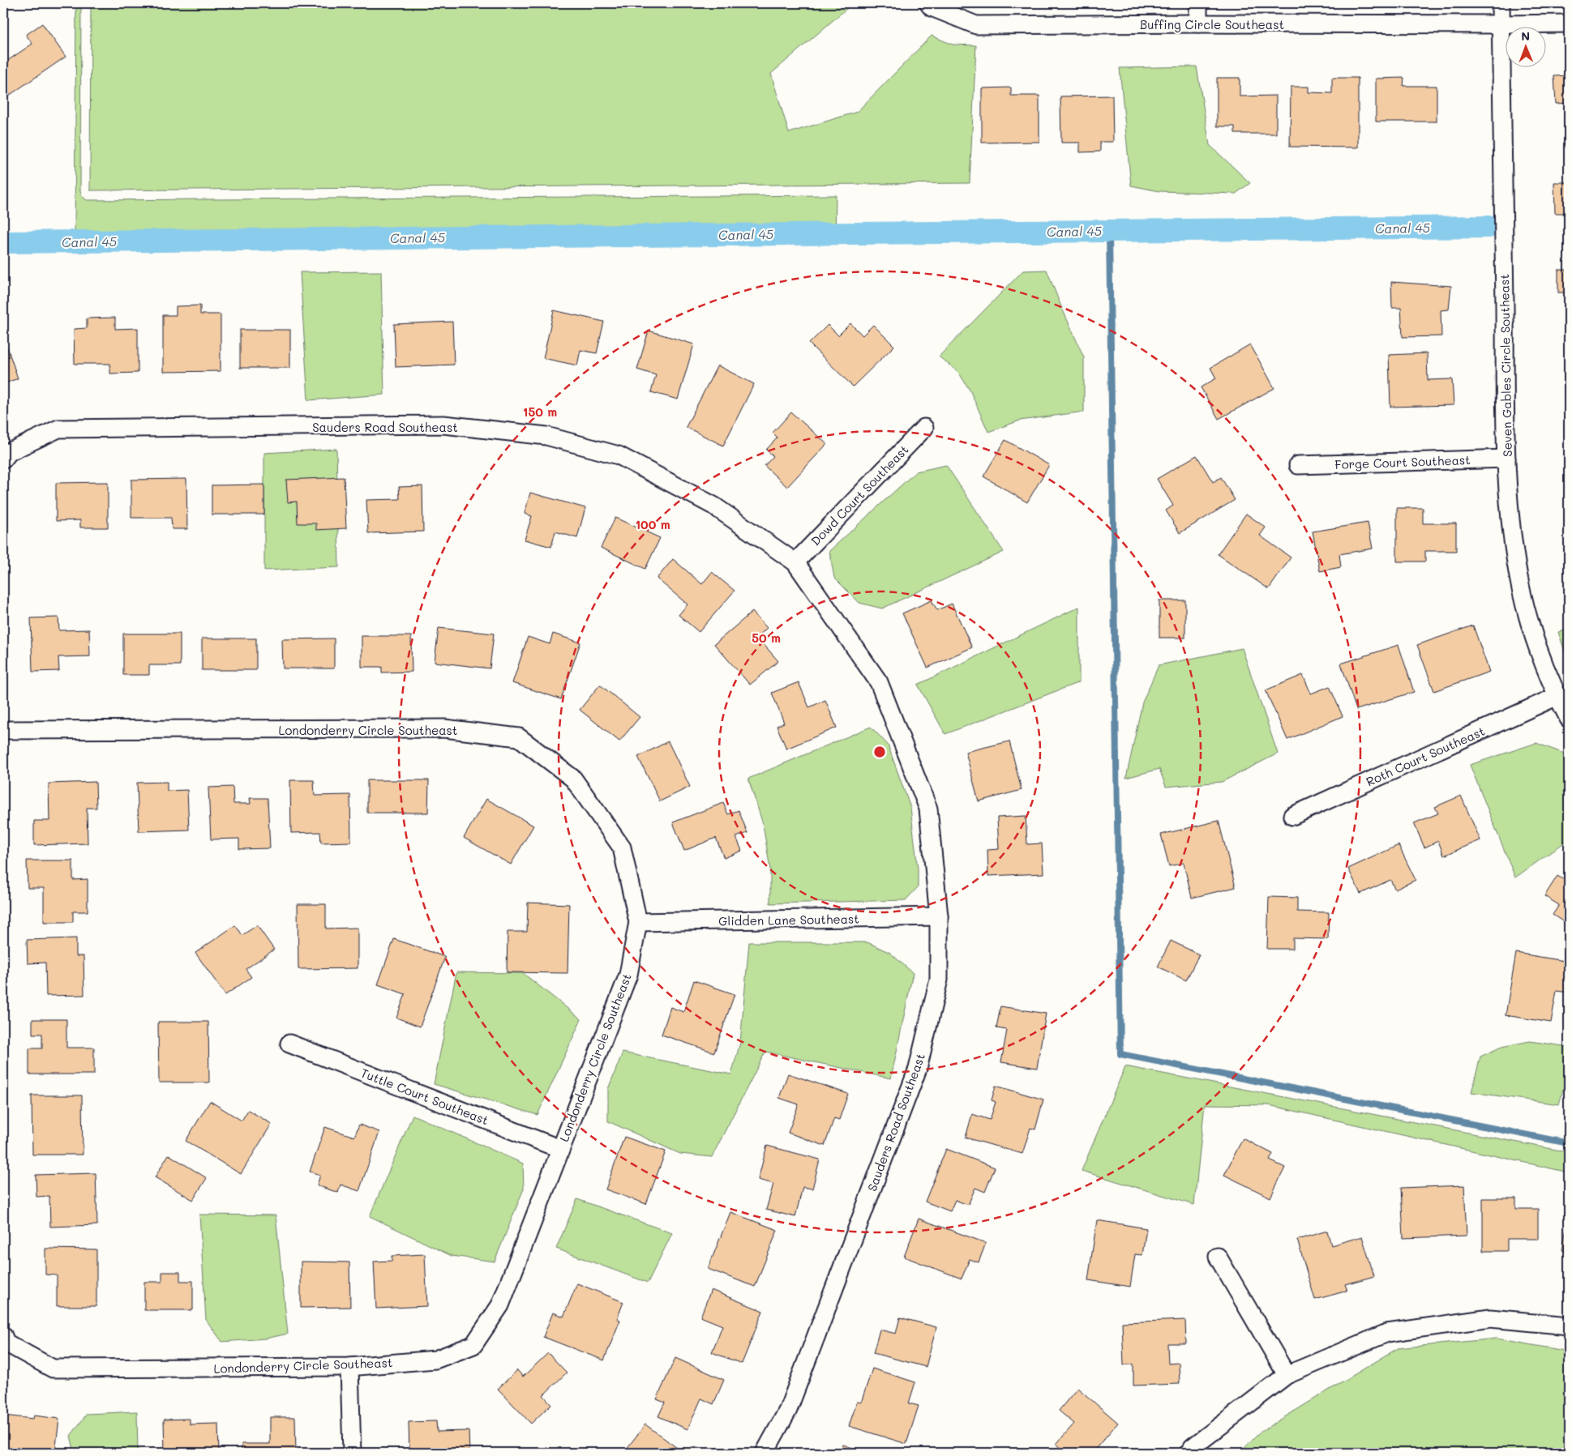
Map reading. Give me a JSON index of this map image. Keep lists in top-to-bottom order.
{
  "streets": {
    "street": [
      "Buffing Circle Southeast",
      "Seven Gables Circle Southeast",
      "Sauders Road Southeast",
      "Forge Court Southeast",
      "Dowd Court Southeast",
      "Londonderry Circle Southeast",
      "Roth Court Southeast",
      "Glidden Lane Southeast",
      "Tuttle Court Southeast"
    ]
  },
  "crossings": [
    ["Buffing Circle Southeast", "Seven Gables Circle Southeast"],
    ["Seven Gables Circle Southeast", "Forge Court Southeast"],
    ["Seven Gables Circle Southeast", "Roth Court Southeast"],
    ["Sauders Road Southeast", "Dowd Court Southeast"],
    ["Sauders Road Southeast", "Glidden Lane Southeast"],
    ["Londonderry Circle Southeast", "Glidden Lane Southeast"],
    ["Londonderry Circle Southeast", "Tuttle Court Southeast"]
  ],
  "water": ["Canal 45"],
  "north": "top",
  "rings": ["150 m", "100 m", "50 m"]
}
